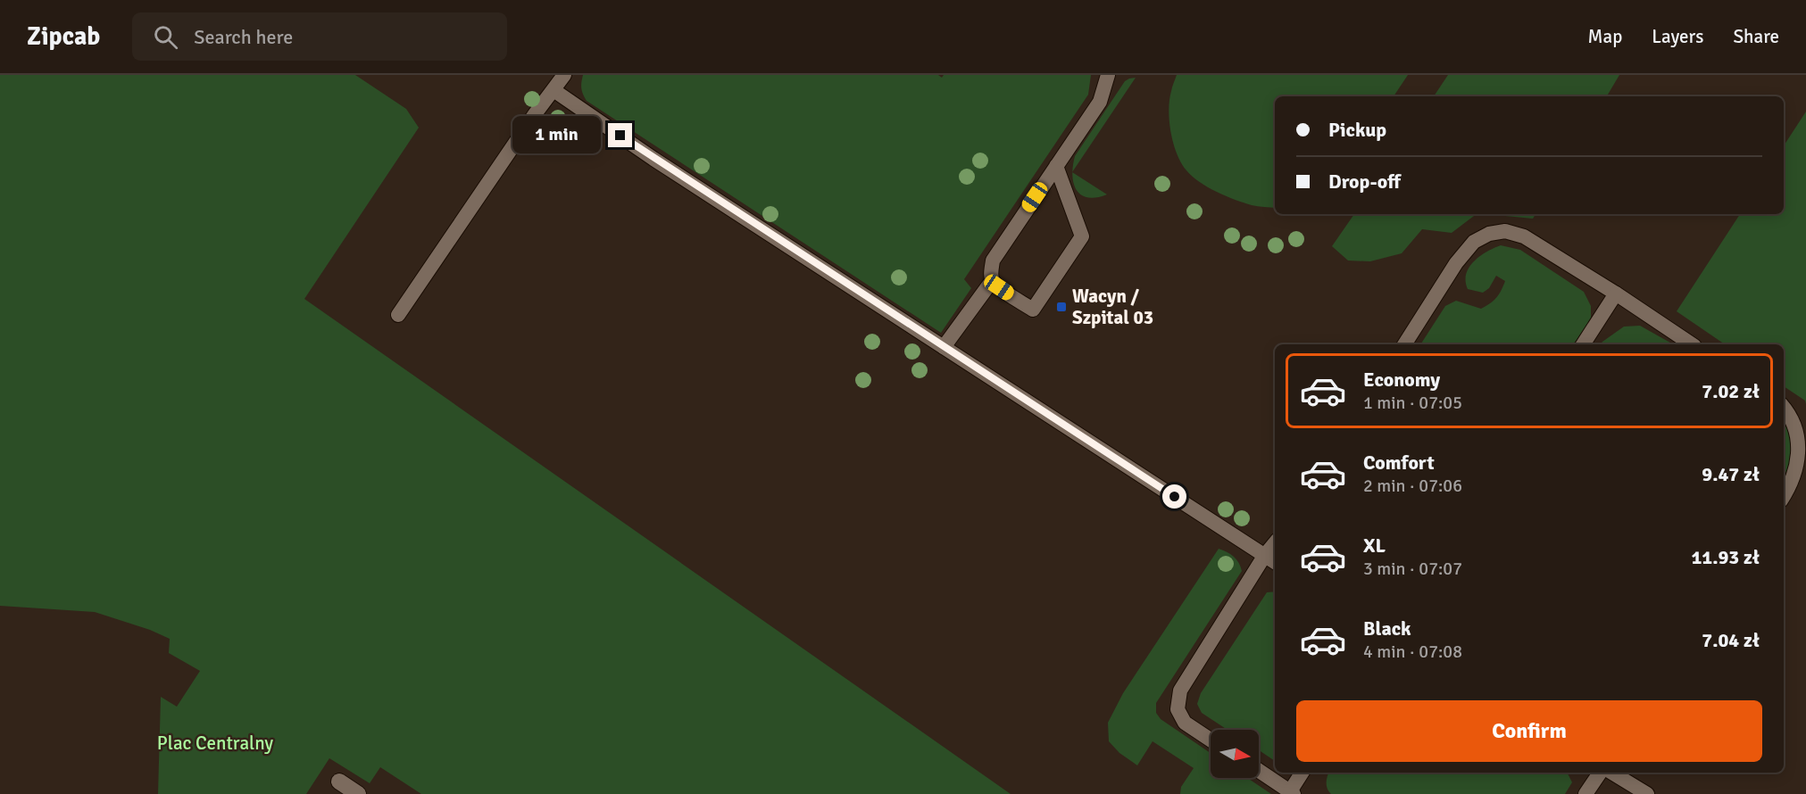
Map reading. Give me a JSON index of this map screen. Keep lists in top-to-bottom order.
{
  "parks": ["Plac Centralny"],
  "places": {
    "transit": ["Wacyn / Szpital 03"]
  },
  "north": "right",
  "page": {
    "header": "Zipcab",
    "search": "Search here",
    "nav": ["Map", "Layers", "Share"],
    "banner": ["Pickup", "Drop-off"],
    "bubble": "1 min",
    "list": [
      {
        "name": "Economy",
        "note": "1 min · 07:05",
        "value": "7.02 zł"
      },
      {
        "name": "Comfort",
        "note": "2 min · 07:06",
        "value": "9.47 zł"
      },
      {
        "name": "XL",
        "note": "3 min · 07:07",
        "value": "11.93 zł"
      },
      {
        "name": "Black",
        "note": "4 min · 07:08",
        "value": "7.04 zł"
      }
    ],
    "buttons": "Confirm"
  }
}
